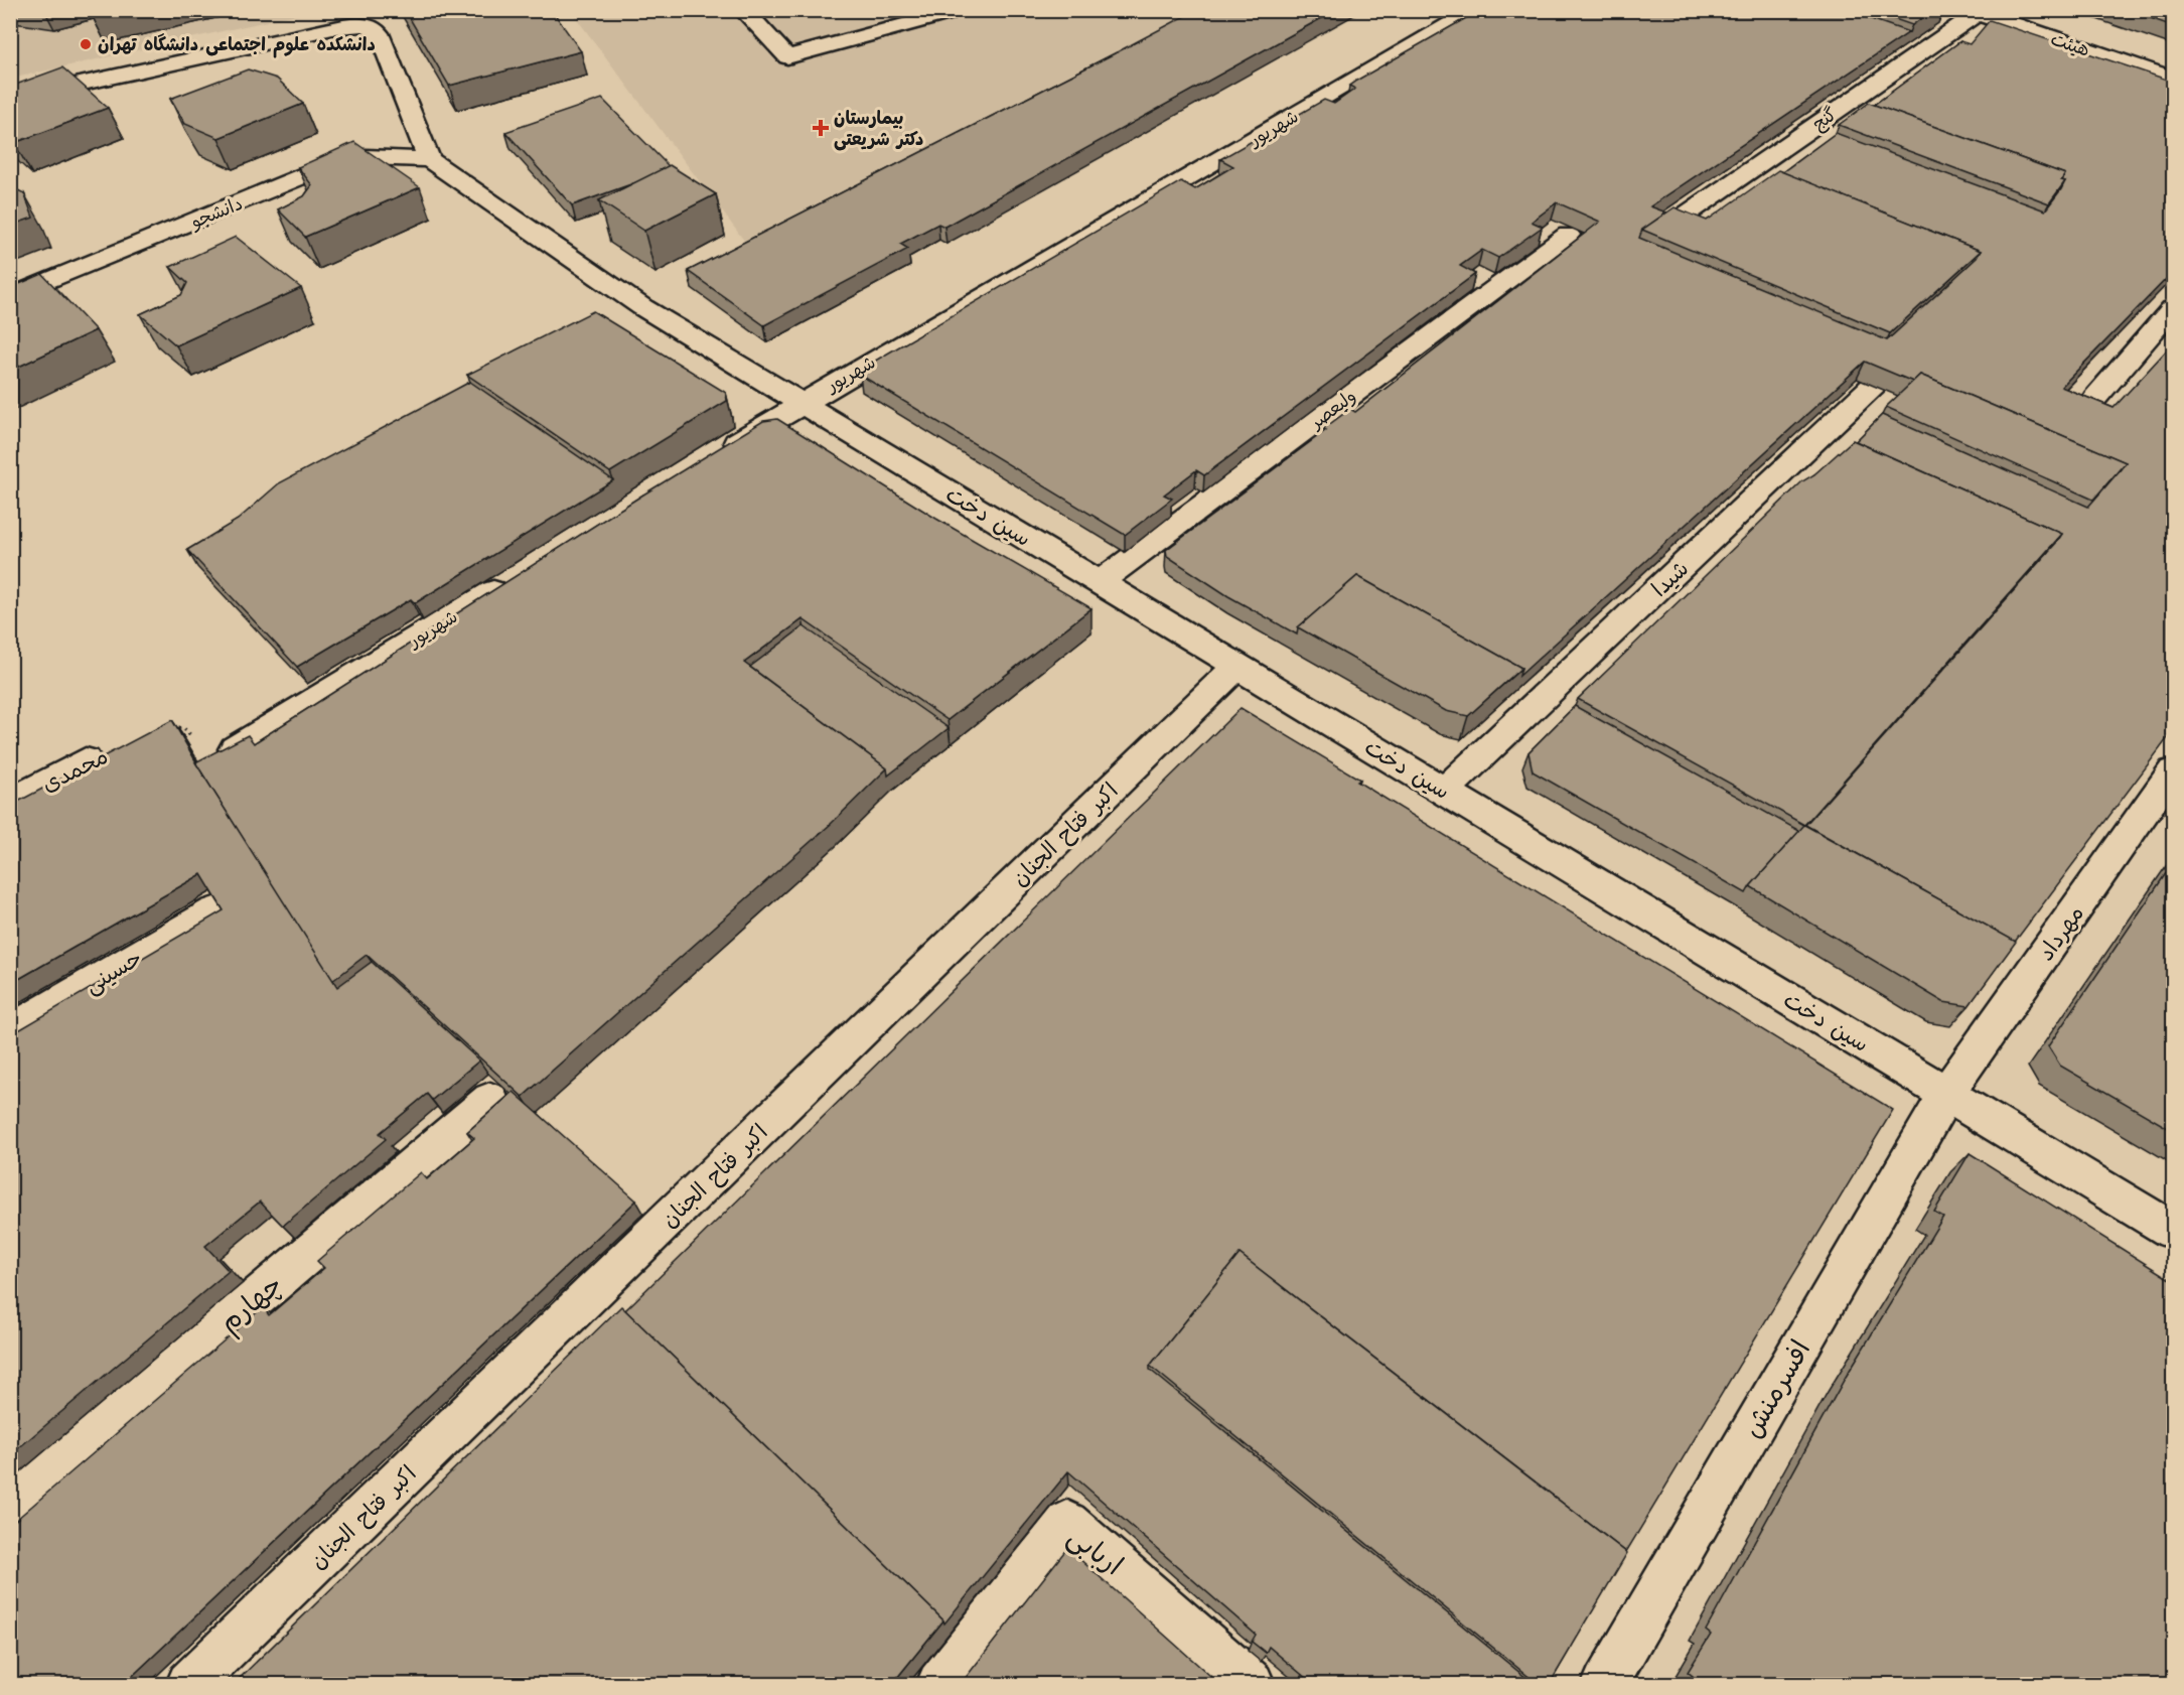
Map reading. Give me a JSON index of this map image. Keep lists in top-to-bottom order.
{
  "streets": {
    "street": [
      "هیئت",
      "گنج",
      "شهریور",
      "دانشجو",
      "ولیعصر",
      "سین دخت",
      "شیدا",
      "محمدی",
      "اکبر فتاح الجنان",
      "مهرداد",
      "حسینی",
      "چهارم",
      "افسرمنش",
      "اربابی"
    ]
  },
  "crossings": [
    ["هیئت", "گنج"],
    ["شهریور", "سین دخت"],
    ["دانشجو", "سین دخت"],
    ["ولیعصر", "سین دخت"],
    ["سین دخت", "شیدا"],
    ["سین دخت", "اکبر فتاح الجنان"],
    ["سین دخت", "مهرداد"],
    ["سین دخت", "افسرمنش"],
    ["مهرداد", "افسرمنش"]
  ],
  "places": {
    "other": ["دانشکده علوم اجتماعی دانشگاه تهران"],
    "health": ["بیمارستان دکتر شریعتی"]
  }
}
